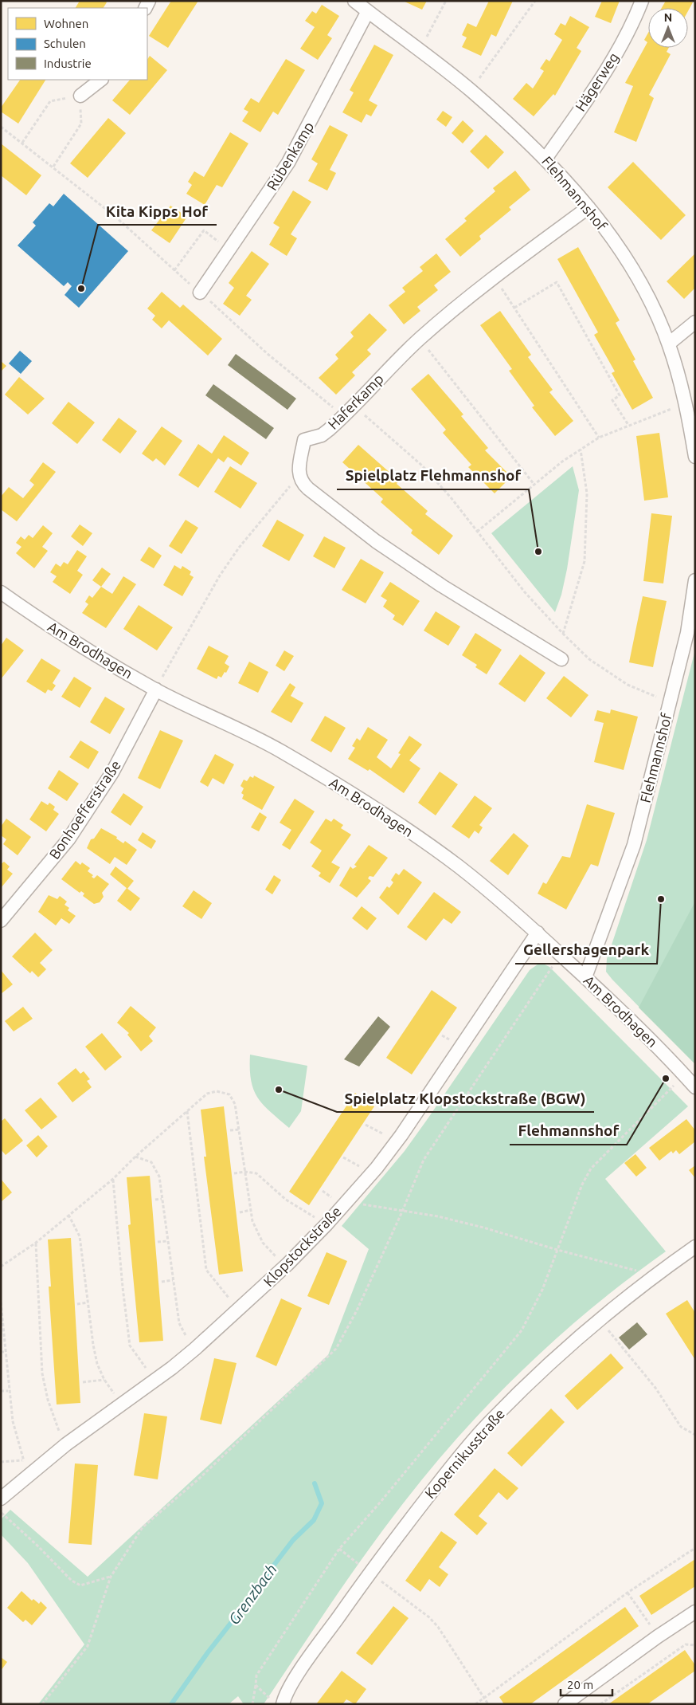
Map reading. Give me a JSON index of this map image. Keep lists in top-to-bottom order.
{
  "streets": {
    "street": [
      "Hägerweg",
      "Rübenkamp",
      "Flehmannshof",
      "Haferkamp",
      "Am Brodhagen",
      "Bonhoefferstraße",
      "Klopstockstraße",
      "Kopernikusstraße"
    ]
  },
  "crossings": [
    ["Hägerweg", "Flehmannshof"],
    ["Rübenkamp", "Flehmannshof"],
    ["Flehmannshof", "Haferkamp"],
    ["Flehmannshof", "Am Brodhagen"],
    ["Am Brodhagen", "Bonhoefferstraße"],
    ["Am Brodhagen", "Klopstockstraße"]
  ],
  "water": ["Grenzbach"],
  "places": [
    "Kita Kipps Hof",
    "Spielplatz Flehmannshof",
    "Gellershagenpark",
    "Flehmannshof",
    "Spielplatz Klopstockstraße (BGW)"
  ],
  "legend": ["Wohnen", "Schulen", "Industrie"],
  "scale_bar": "20 m",
  "north": "top"
}
